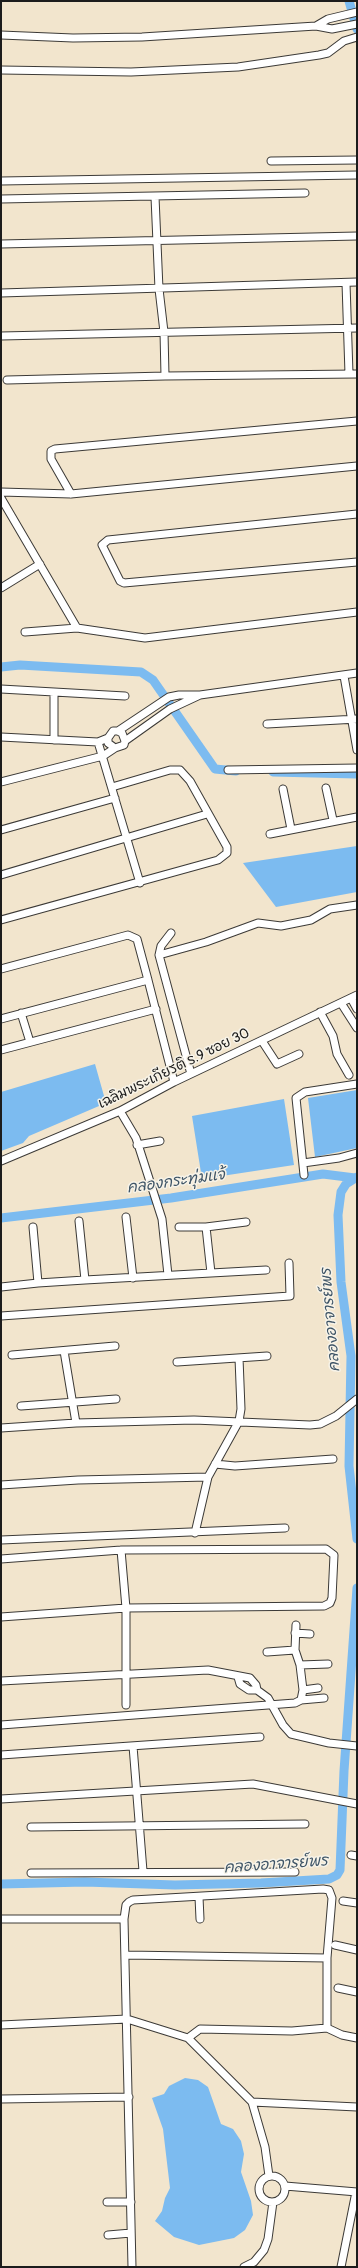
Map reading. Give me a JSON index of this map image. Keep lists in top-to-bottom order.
{
  "streets": {
    "street": ["เฉลิมพระเกียรติ ร.9 ซอย 30"]
  },
  "water": ["คลองกระทุ่มแจ้", "คลองอาจารย์พร"]
}
